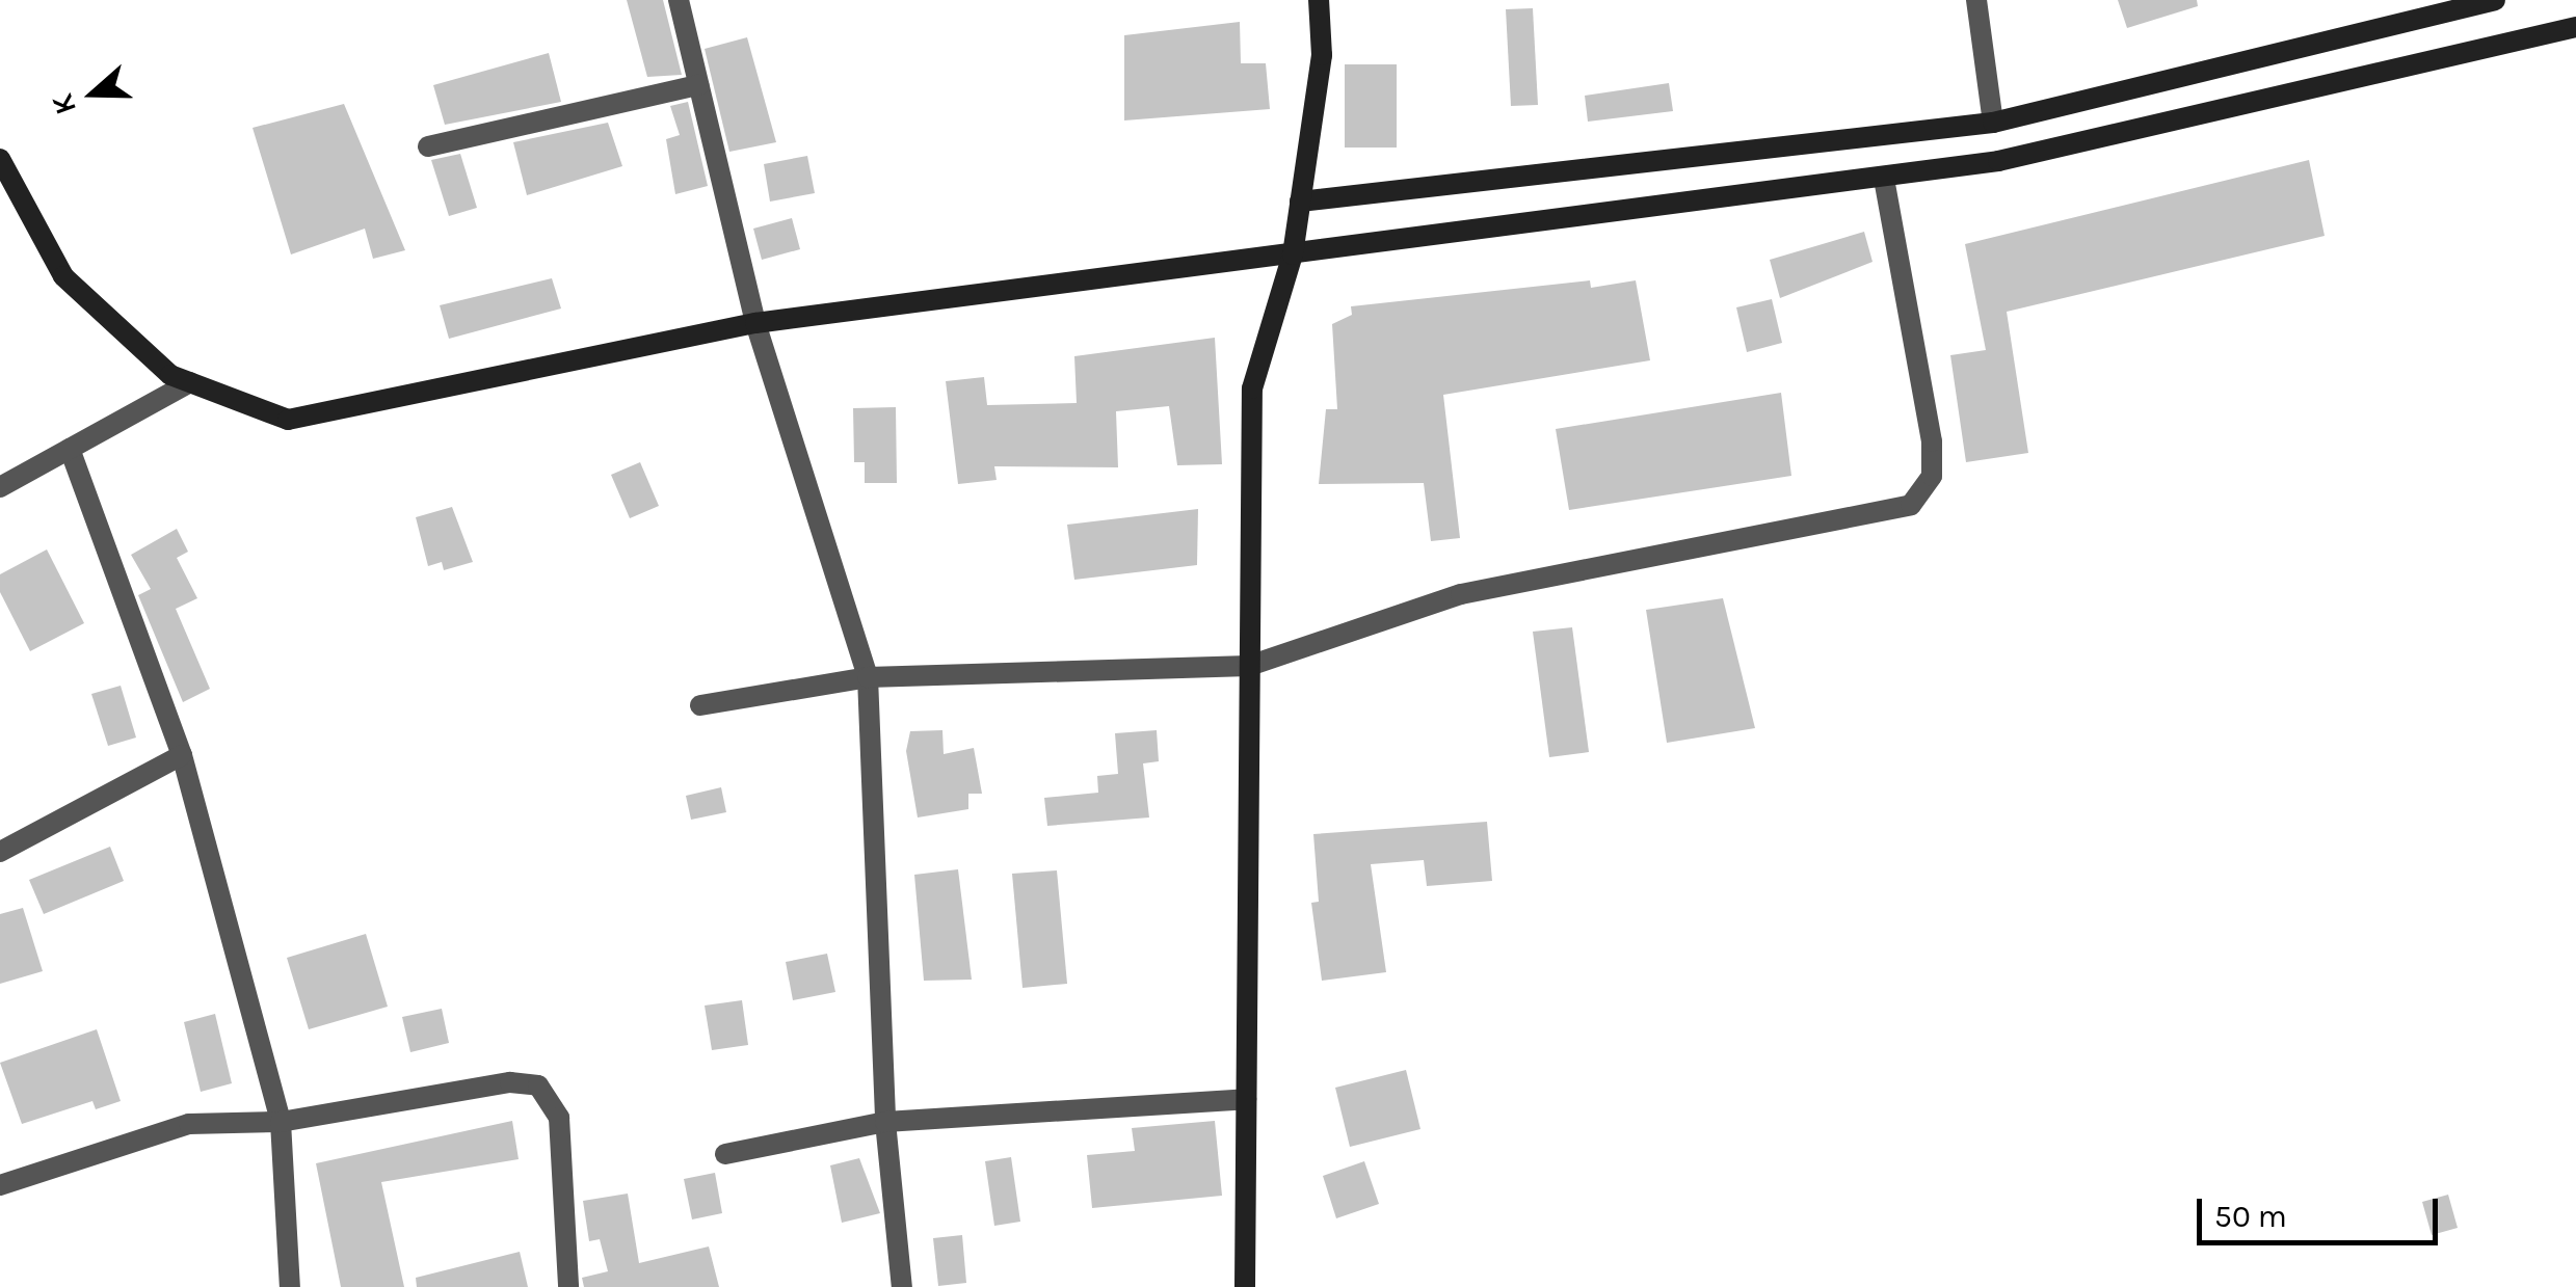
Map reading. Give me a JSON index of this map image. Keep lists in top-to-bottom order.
{
  "scale_bar": "50 m",
  "north": "left"
}
